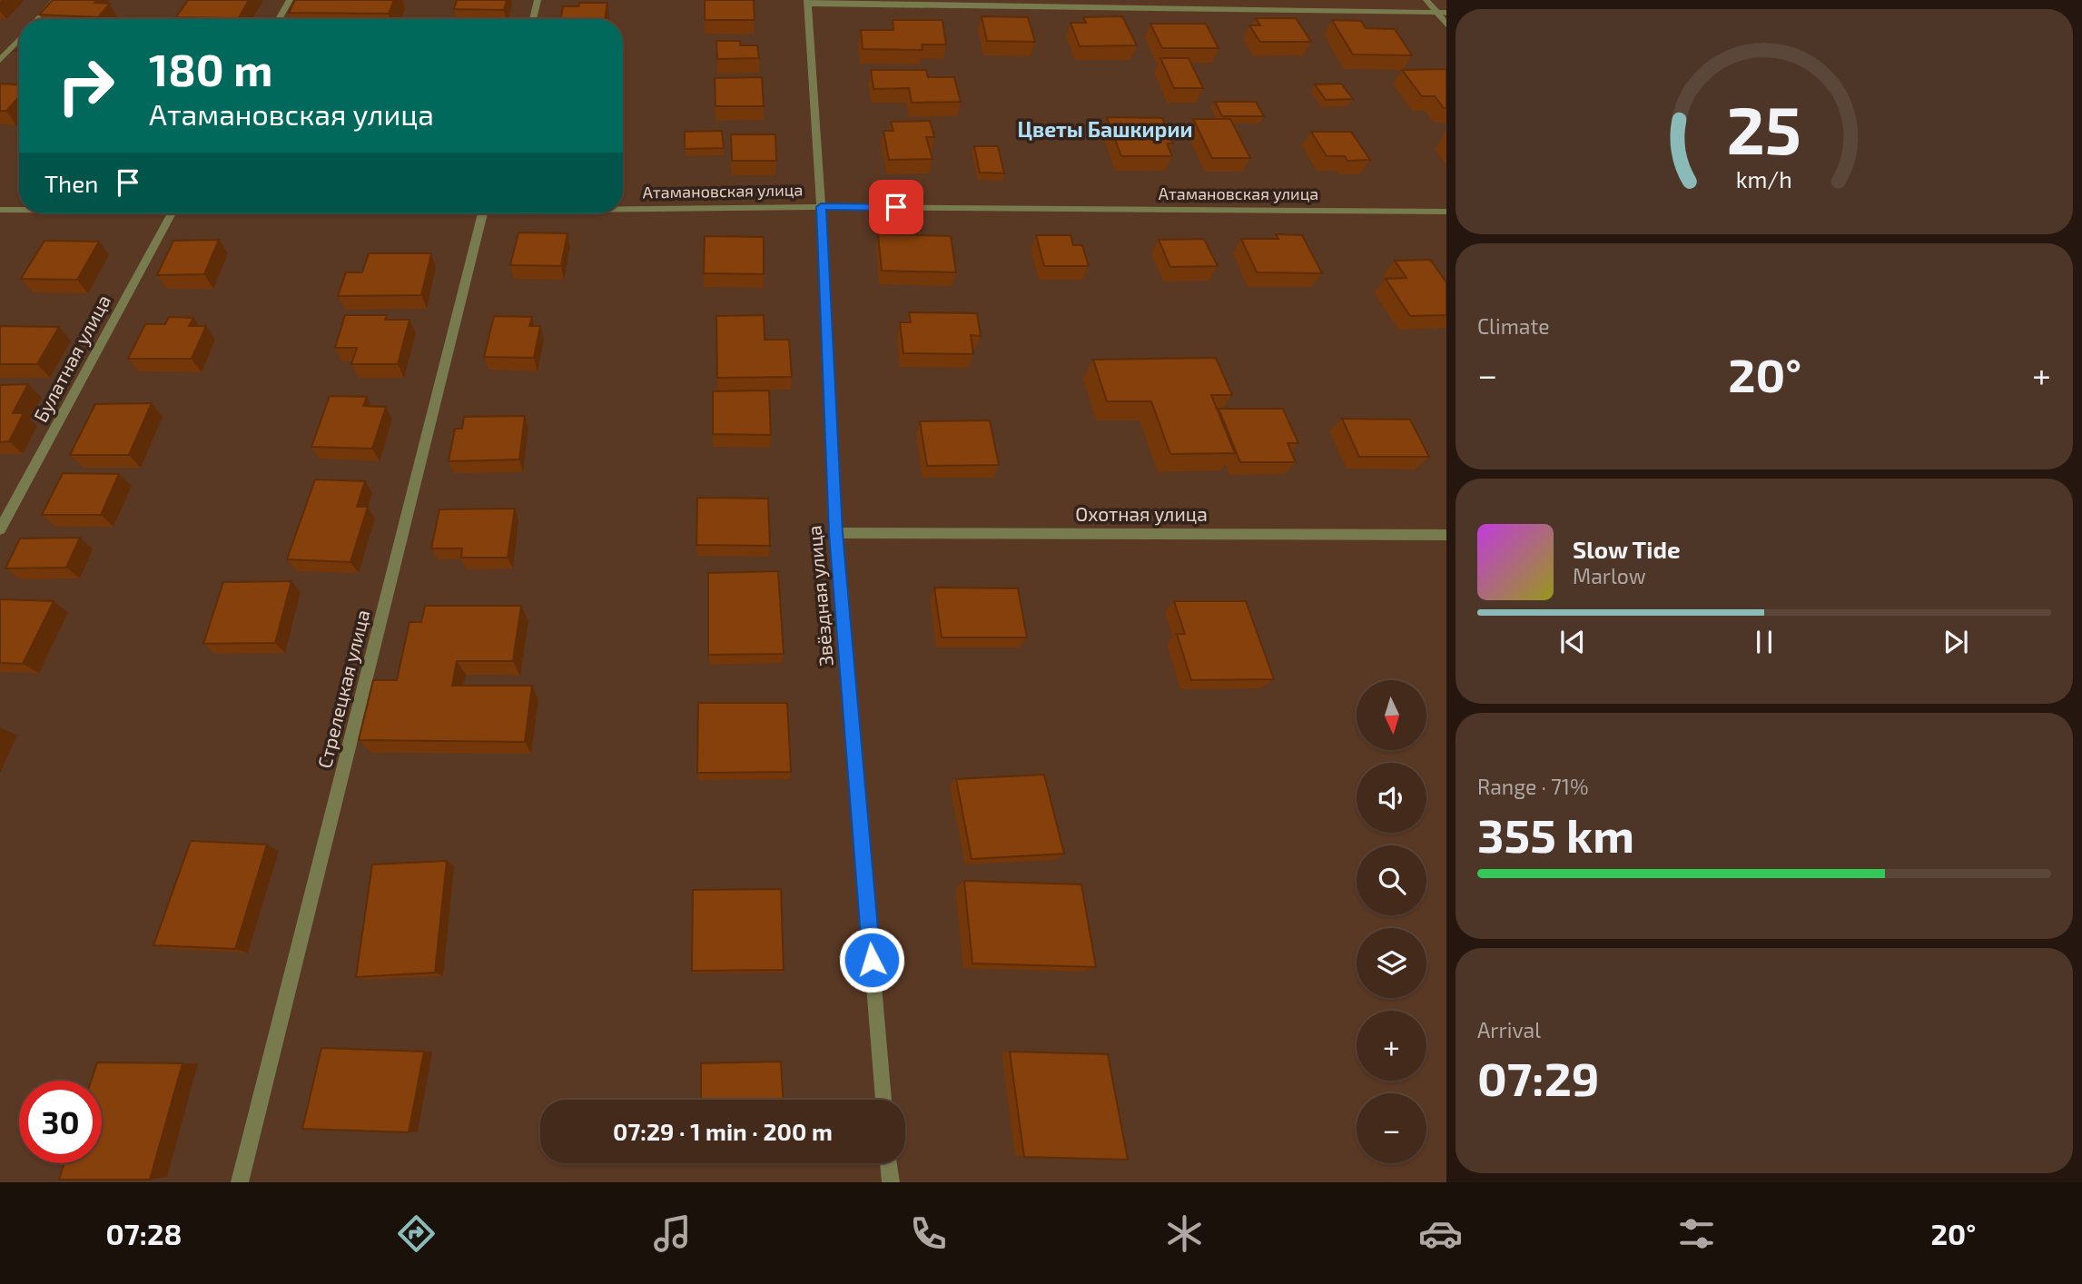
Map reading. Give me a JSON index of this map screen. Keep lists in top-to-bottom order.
{
  "streets": {
    "street": [
      "Атамановская улица",
      "Булатная улица",
      "Охотная улица",
      "Звёздная улица",
      "Стрелецкая улица"
    ]
  },
  "crossings": [
    ["Атамановская улица", "Звёздная улица"],
    ["Охотная улица", "Звёздная улица"]
  ],
  "districts": ["Цветы Башкирии"],
  "north": "bottom",
  "page": {
    "turn": ["180 m", "Атамановская улица"],
    "then": "Then",
    "tile": [
      "Climate",
      ["Range · 71%", "355 km"],
      ["Arrival", "07:29"]
    ],
    "heat": ["−", "20°", "+"],
    "song": ["Slow Tide", "Marlow"],
    "map_buttons": ["+", "−"],
    "limit": "30",
    "trip": "07:29 · 1 min · 200 m",
    "tabs": ["07:28", "20°"],
    "gauge": ["25", "km/h"]
  }
}
